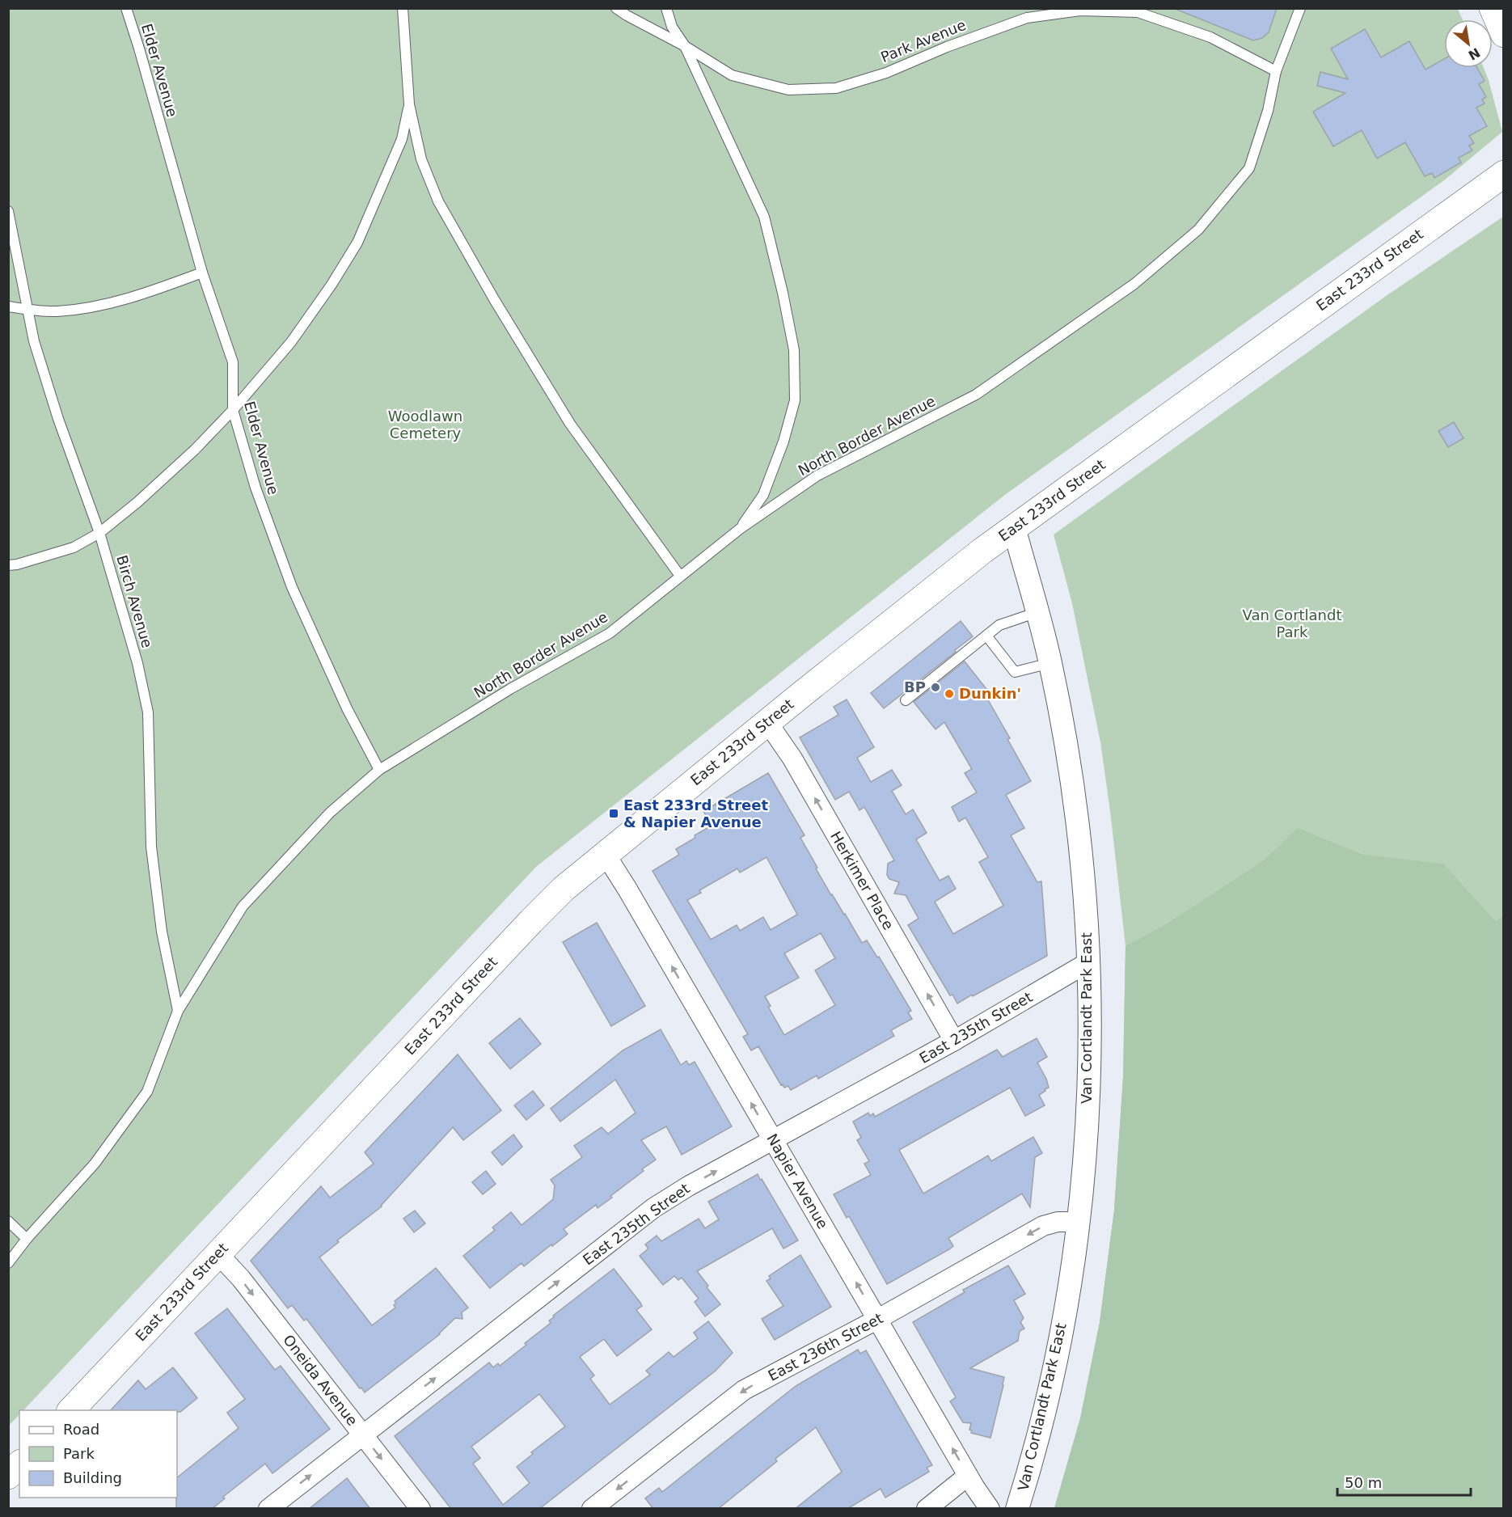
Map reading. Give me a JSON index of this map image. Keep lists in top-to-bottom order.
{
  "streets": {
    "main road": ["East 233rd Street"],
    "street": [
      "Herkimer Place",
      "Van Cortlandt Park East",
      "East 235th Street",
      "Napier Avenue",
      "East 236th Street",
      "Oneida Avenue"
    ],
    "lane": [
      "Park Avenue",
      "Elder Avenue",
      "North Border Avenue",
      "Birch Avenue"
    ]
  },
  "crossings": [
    ["Park Avenue", "North Border Avenue"],
    ["Elder Avenue", "North Border Avenue"],
    ["East 233rd Street", "Herkimer Place"],
    ["East 233rd Street", "Van Cortlandt Park East"],
    ["East 233rd Street", "Napier Avenue"],
    ["East 233rd Street", "Oneida Avenue"],
    ["North Border Avenue", "Birch Avenue"],
    ["Herkimer Place", "East 235th Street"],
    ["Van Cortlandt Park East", "East 235th Street"],
    ["Van Cortlandt Park East", "East 236th Street"],
    ["East 235th Street", "Napier Avenue"],
    ["East 235th Street", "Oneida Avenue"],
    ["Napier Avenue", "East 236th Street"]
  ],
  "one_way": [
    "Herkimer Place",
    "East 235th Street",
    "Napier Avenue",
    "East 236th Street",
    "Oneida Avenue"
  ],
  "parks": ["Woodlawn Cemetery", "Van Cortlandt Park"],
  "places": {
    "other": ["BP", "Dunkin'"],
    "transit": ["East 233rd Street & Napier Avenue"]
  },
  "legend": ["Road", "Park", "Building"],
  "scale_bar": "50 m",
  "north": "bottom right"
}
